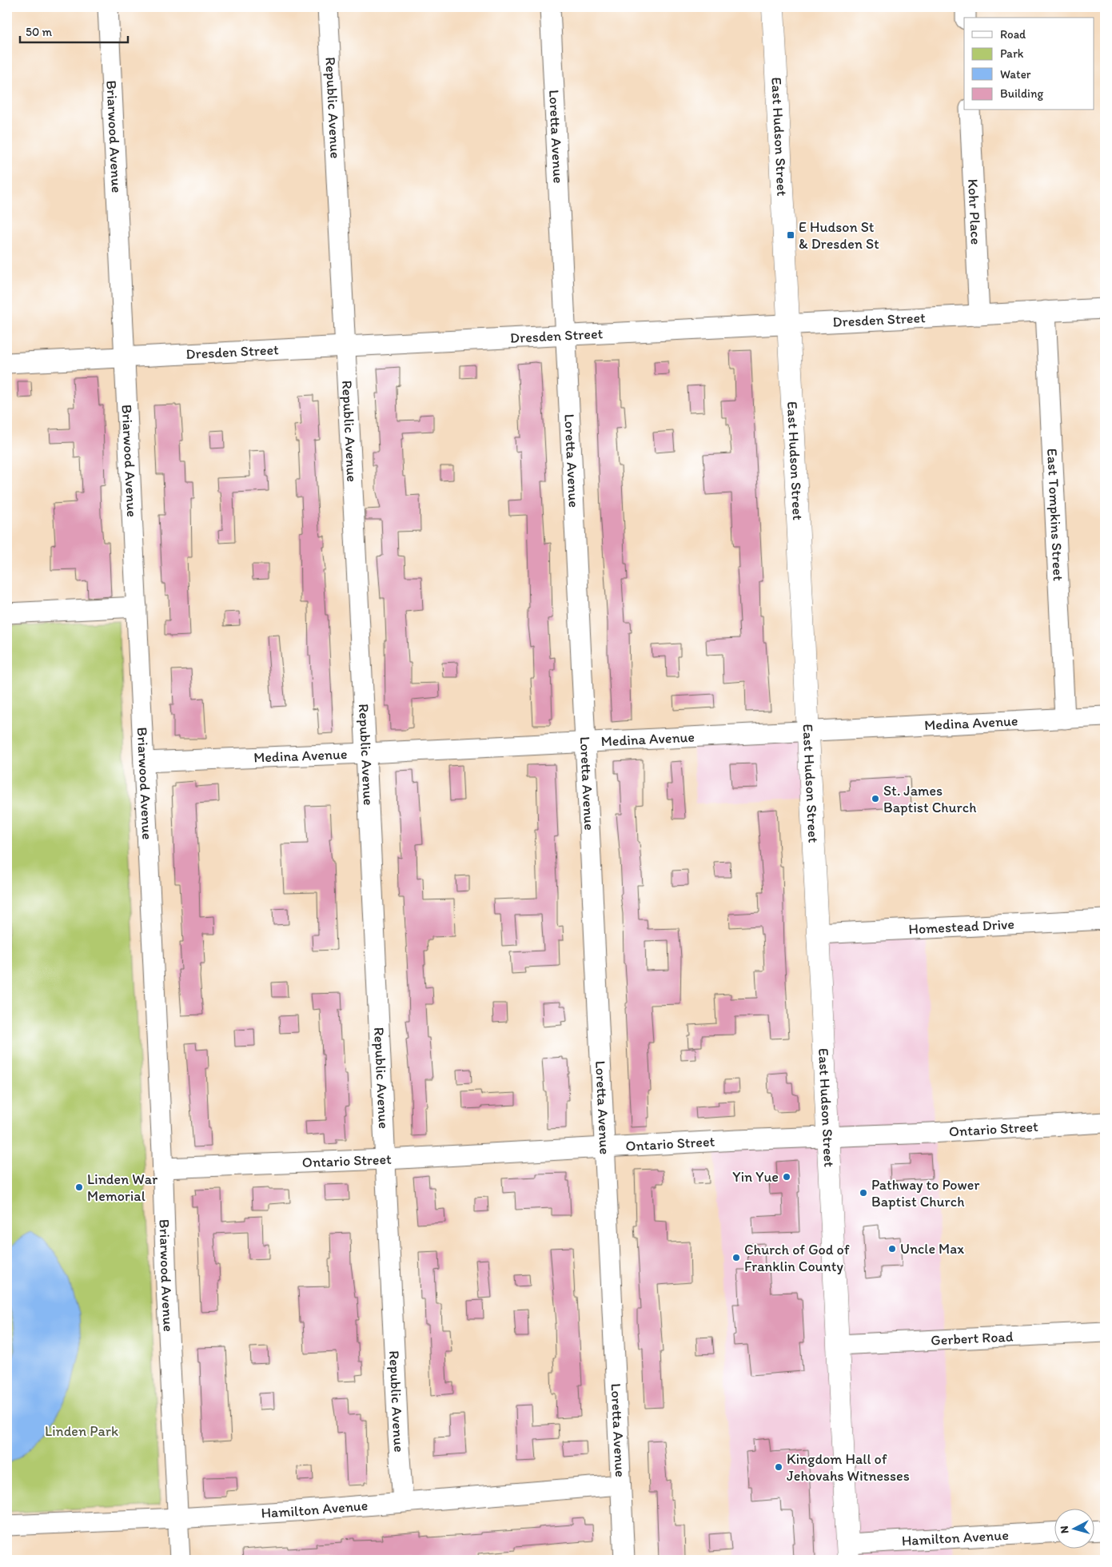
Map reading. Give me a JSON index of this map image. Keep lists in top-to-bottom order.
{
  "streets": {
    "main road": ["East Hudson Street"],
    "street": [
      "Republic Avenue",
      "Briarwood Avenue",
      "Loretta Avenue",
      "Kohr Place",
      "Dresden Street",
      "East Tompkins Street",
      "Medina Avenue",
      "Homestead Drive",
      "Ontario Street",
      "Gerbert Road",
      "Hamilton Avenue"
    ]
  },
  "crossings": [
    ["Republic Avenue", "Dresden Street"],
    ["Republic Avenue", "Medina Avenue"],
    ["Republic Avenue", "Ontario Street"],
    ["Republic Avenue", "Hamilton Avenue"],
    ["Briarwood Avenue", "Dresden Street"],
    ["Briarwood Avenue", "Medina Avenue"],
    ["Briarwood Avenue", "Ontario Street"],
    ["Briarwood Avenue", "Hamilton Avenue"],
    ["Loretta Avenue", "Dresden Street"],
    ["Loretta Avenue", "Medina Avenue"],
    ["Loretta Avenue", "Ontario Street"],
    ["Loretta Avenue", "Hamilton Avenue"],
    ["East Hudson Street", "Dresden Street"],
    ["East Hudson Street", "Medina Avenue"],
    ["East Hudson Street", "Homestead Drive"],
    ["East Hudson Street", "Ontario Street"],
    ["East Hudson Street", "Gerbert Road"],
    ["East Hudson Street", "Hamilton Avenue"],
    ["Kohr Place", "Dresden Street"],
    ["Dresden Street", "East Tompkins Street"],
    ["East Tompkins Street", "Medina Avenue"]
  ],
  "parks": ["Linden Park"],
  "places": {
    "transit": ["E Hudson St & Dresden St"],
    "other": [
      "St. James Baptist Church",
      "Yin Yue",
      "Linden War Memorial",
      "Pathway to Power Baptist Church",
      "Uncle Max",
      "Church of God of Franklin County",
      "Kingdom Hall of Jehovahs Witnesses"
    ]
  },
  "legend": [
    "Road",
    "Park",
    "Water",
    "Building"
  ],
  "scale_bar": "50 m",
  "north": "left"
}
